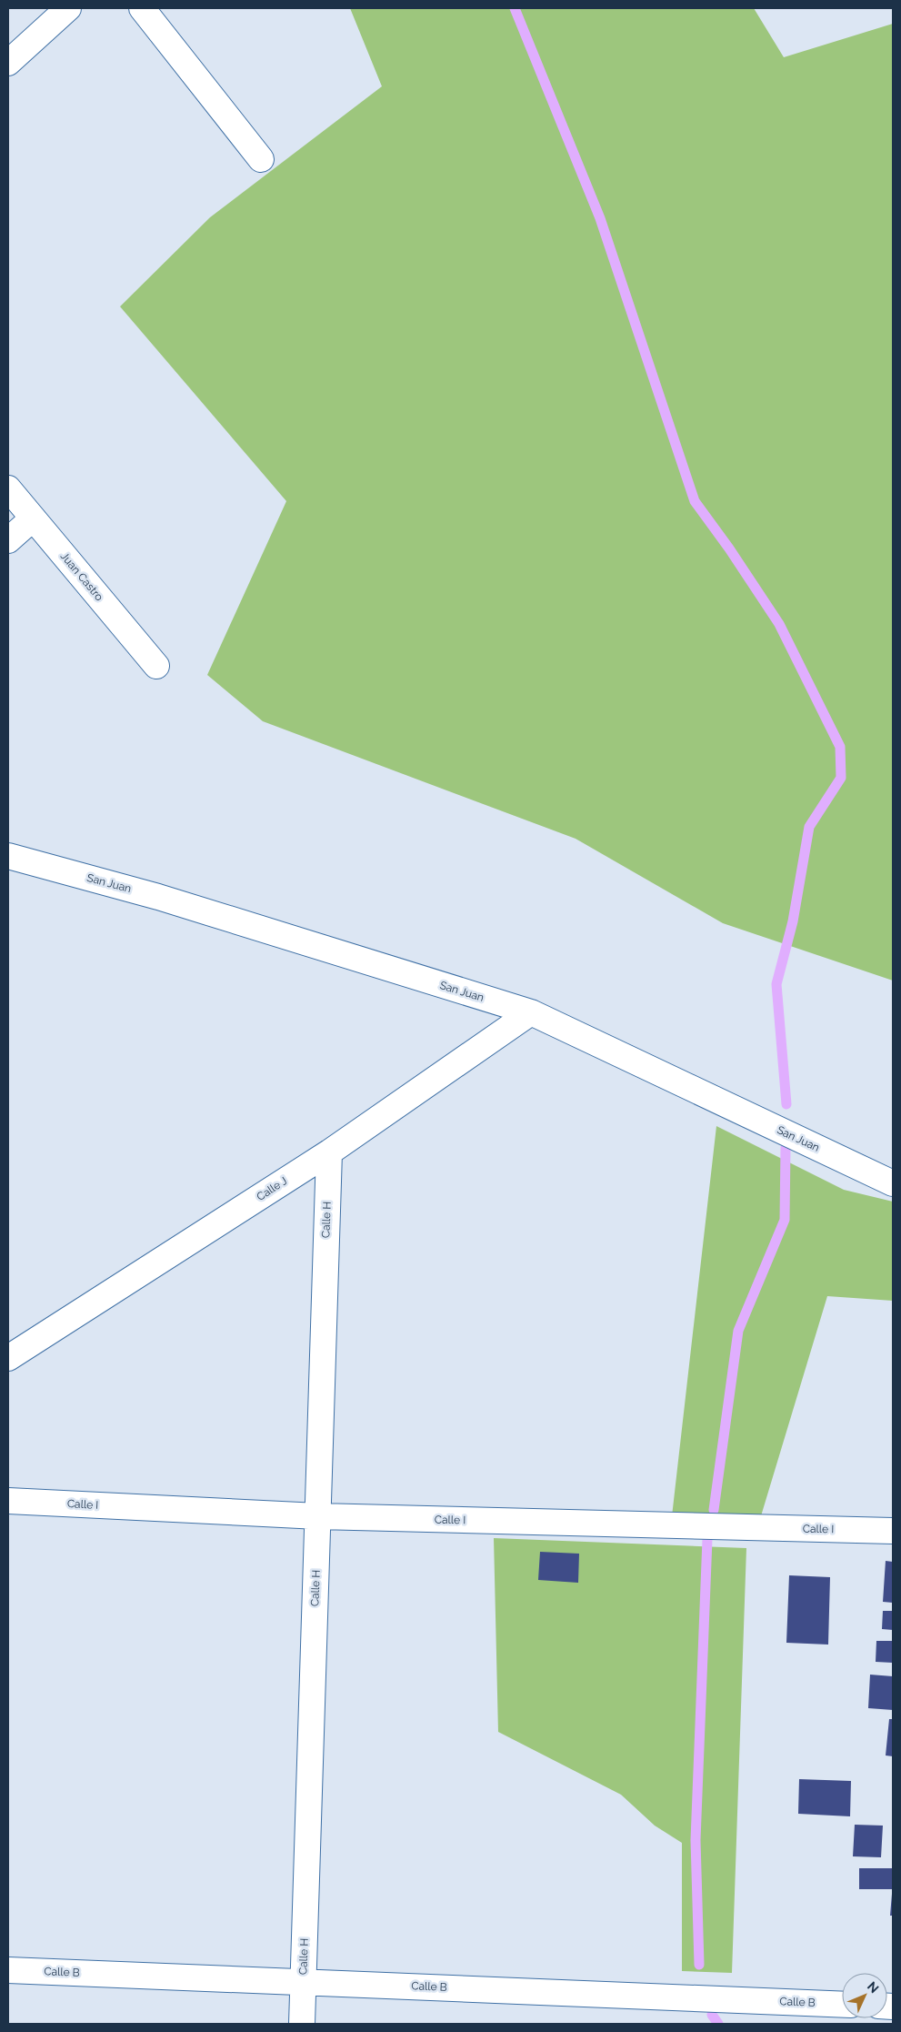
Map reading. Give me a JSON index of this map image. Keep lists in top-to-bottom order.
{
  "streets": {
    "street": [
      "Juan Castro",
      "San Juan",
      "Calle J",
      "Calle H",
      "Calle I",
      "Calle B"
    ]
  },
  "crossings": [
    ["San Juan", "Calle J"],
    ["Calle J", "Calle H"],
    ["Calle H", "Calle I"],
    ["Calle H", "Calle B"]
  ],
  "north": "top right"
}
